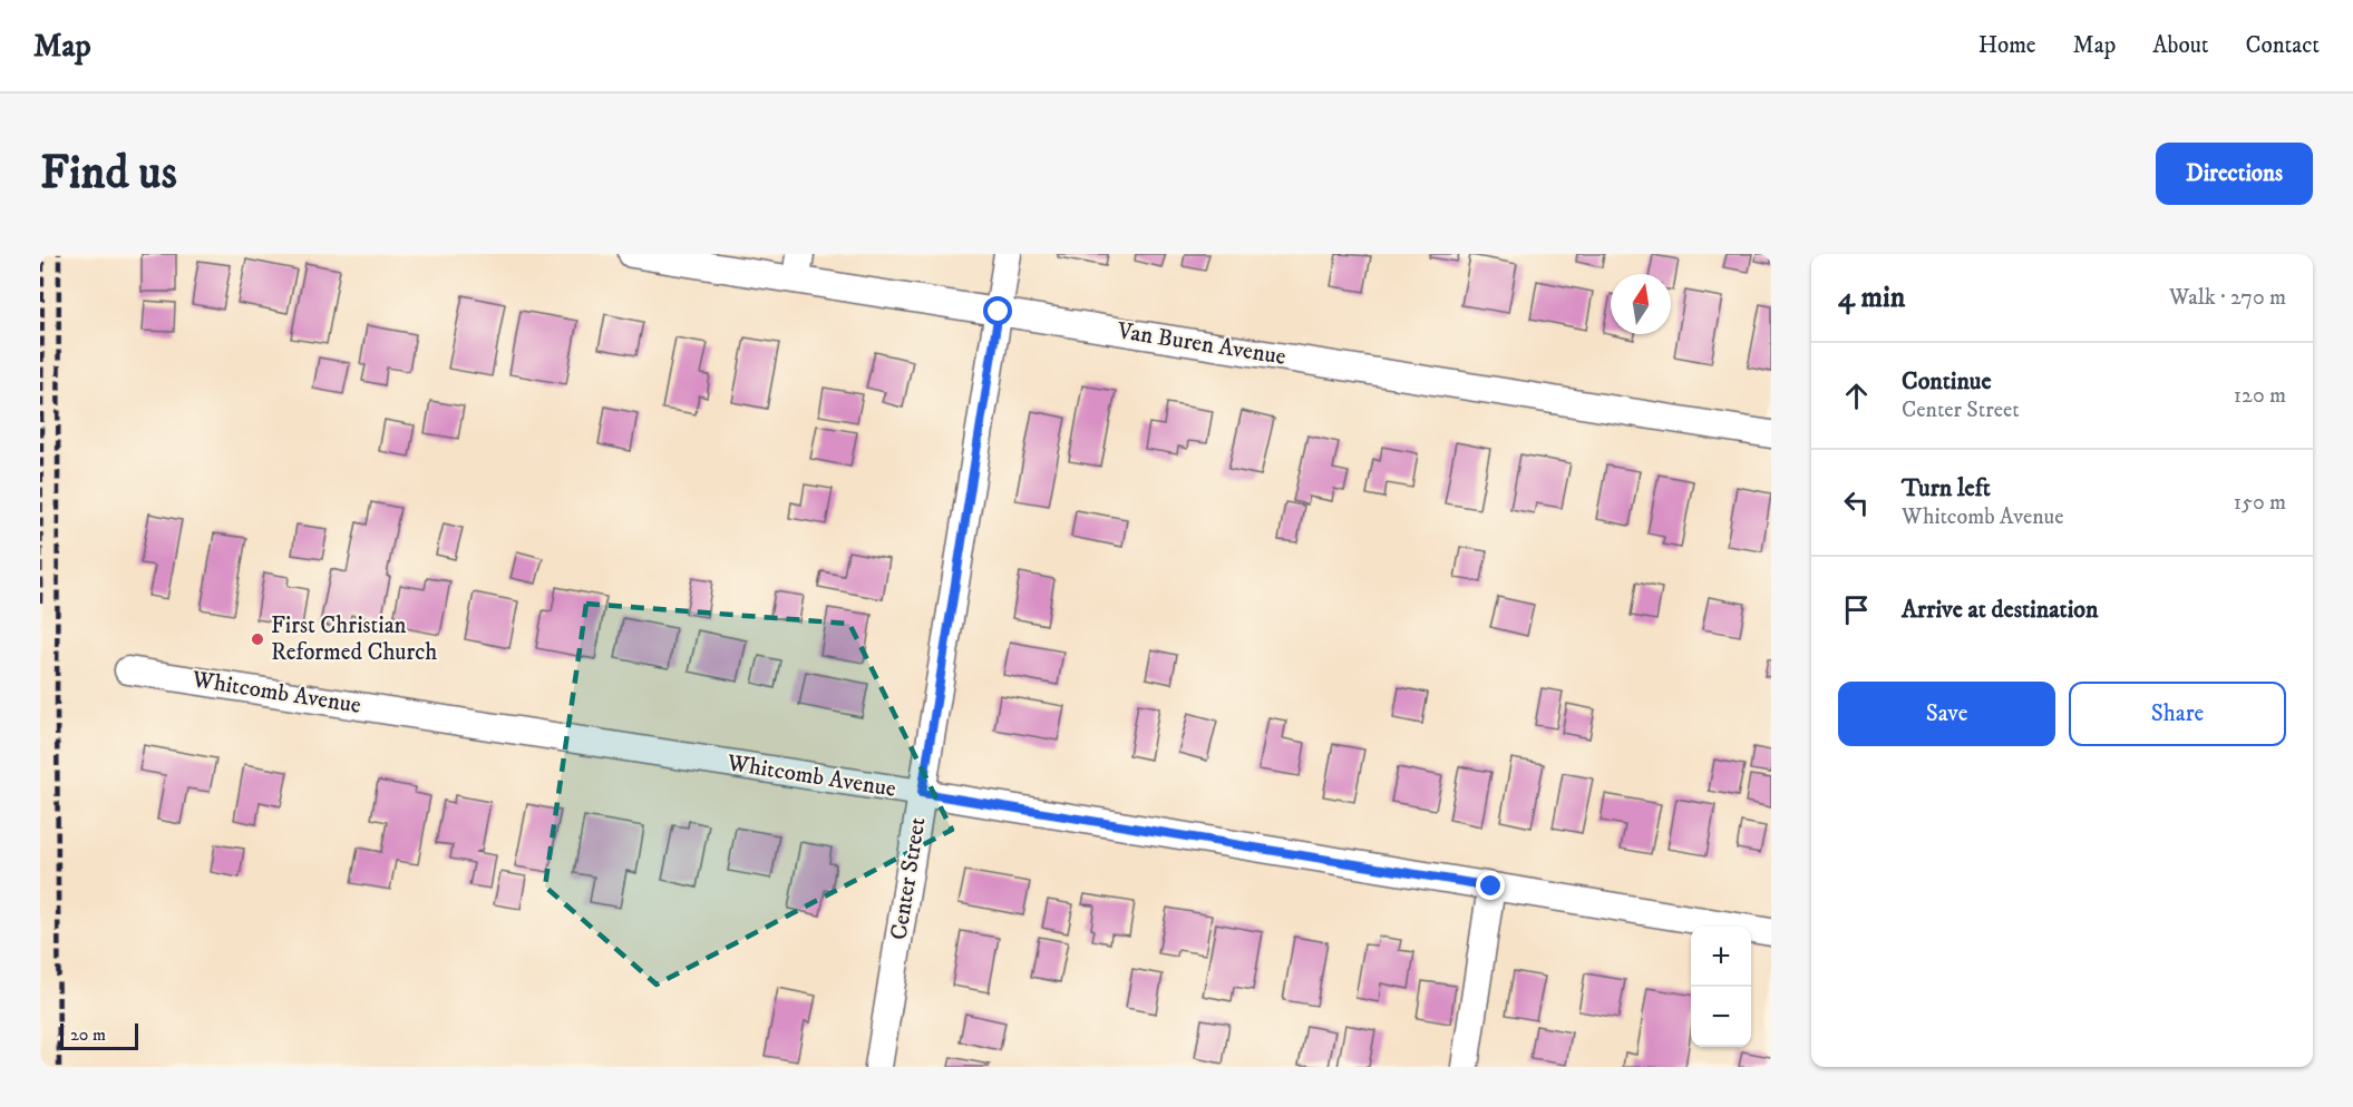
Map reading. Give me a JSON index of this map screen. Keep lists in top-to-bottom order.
{
  "streets": {
    "street": ["Van Buren Avenue", "Whitcomb Avenue", "Center Street"]
  },
  "crossings": [
    ["Van Buren Avenue", "Center Street"],
    ["Whitcomb Avenue", "Center Street"]
  ],
  "places": ["First Christian Reformed Church"],
  "scale_bar": "20 m",
  "north": "top",
  "page": {
    "header": "Map",
    "nav": [
      "Home",
      "Map",
      "About",
      "Contact"
    ],
    "buttons": [
      "Directions",
      ["Save", "Share"]
    ],
    "title": "Find us",
    "heading": ["4 min", "Walk · 270 m"],
    "list": [
      ["Continue", "Center Street", "120 m"],
      ["Turn left", "Whitcomb Avenue", "150 m"],
      "Arrive at destination"
    ],
    "map_buttons": ["+", "−"],
    "scale": "20 m"
  }
}
